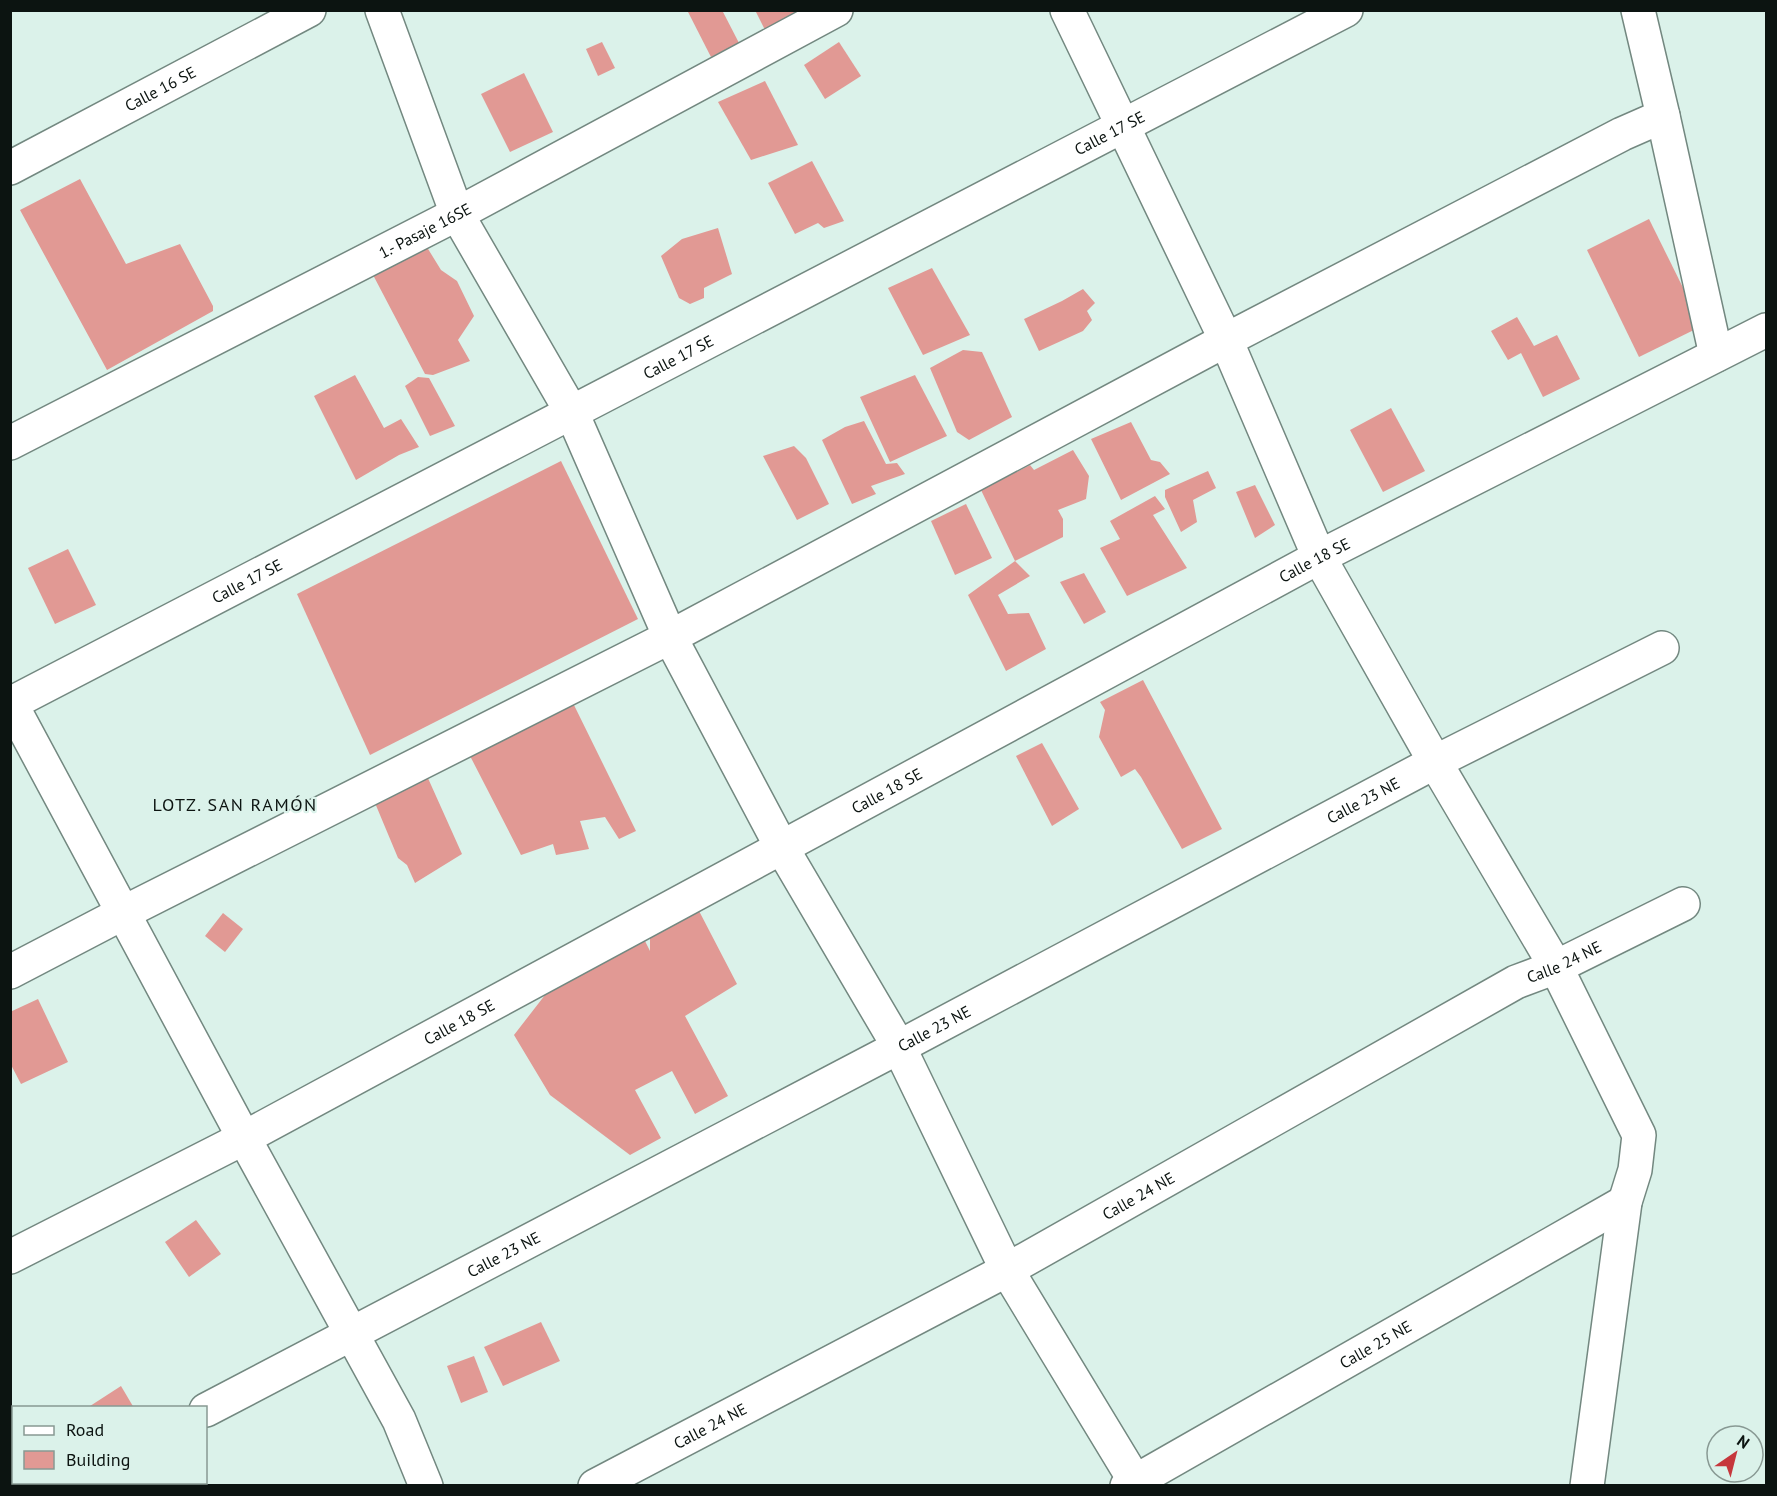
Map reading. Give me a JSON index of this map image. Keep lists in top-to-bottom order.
{
  "streets": {
    "street": [
      "Calle 16 SE",
      "Calle 17 SE",
      "1.- Pasaje 16SE",
      "Calle 18 SE",
      "Calle 23 NE",
      "Calle 24 NE",
      "Calle 25 NE"
    ]
  },
  "districts": ["LOTZ. SAN RAMÓN"],
  "legend": ["Road", "Building"],
  "north": "top right"
}
